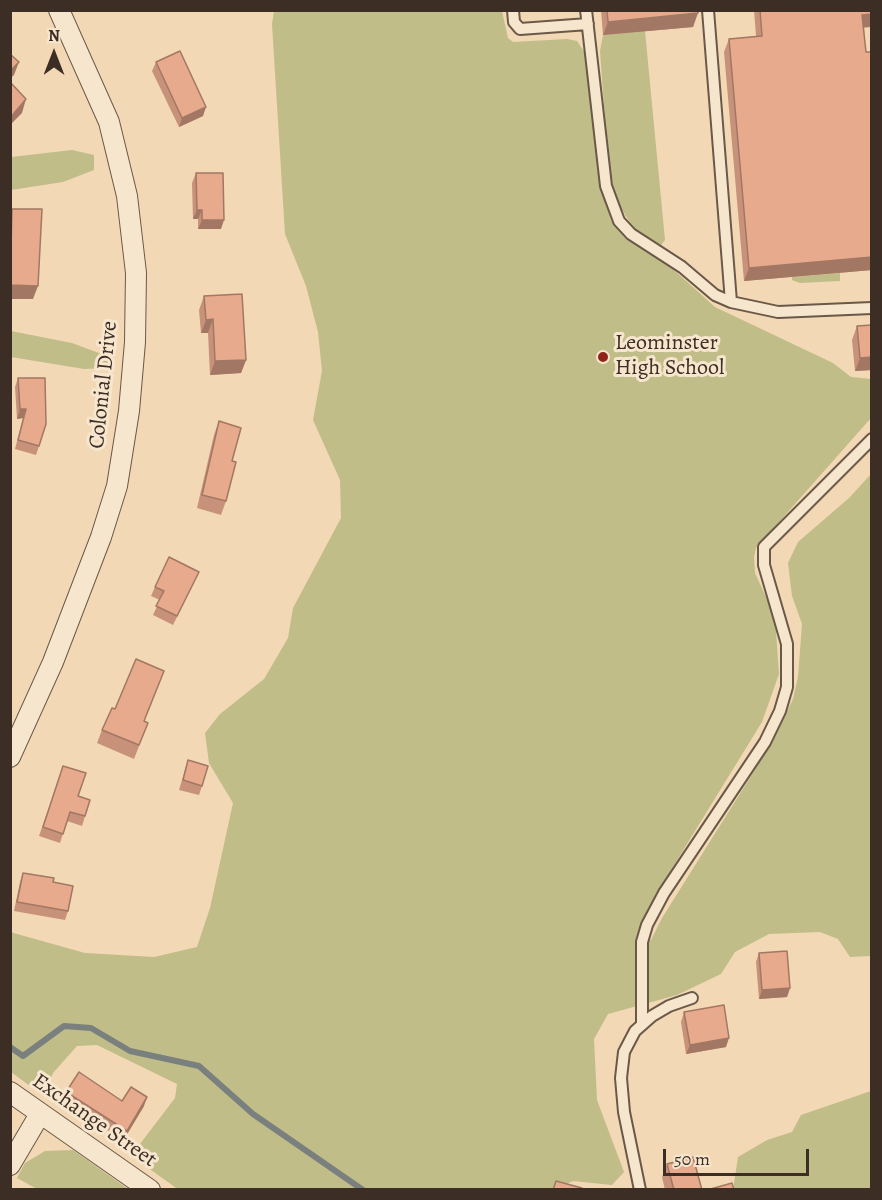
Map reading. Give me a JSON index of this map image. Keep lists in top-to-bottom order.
{
  "streets": {
    "street": ["Colonial Drive", "Exchange Street"]
  },
  "places": ["Leominster High School"],
  "scale_bar": "50 m",
  "north": "top"
}
